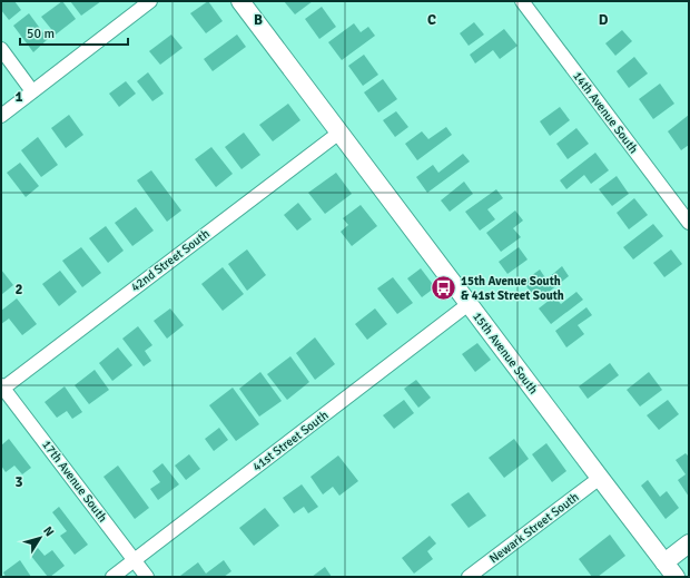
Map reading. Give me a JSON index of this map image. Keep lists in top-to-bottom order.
{
  "streets": {
    "street": [
      "14th Avenue South",
      "42nd Street South",
      "15th Avenue South",
      "41st Street South",
      "17th Avenue South",
      "Newark Street South"
    ]
  },
  "crossings": [
    ["42nd Street South", "15th Avenue South"],
    ["42nd Street South", "17th Avenue South"],
    ["15th Avenue South", "41st Street South"],
    ["15th Avenue South", "Newark Street South"],
    ["41st Street South", "17th Avenue South"]
  ],
  "places": {
    "bus stop": ["15th Avenue South & 41st Street South"]
  },
  "scale_bar": "50 m",
  "north": "top right",
  "grid": {
    "columns": ["B", "C", "D"],
    "rows": ["1", "2", "3"]
  }
}
